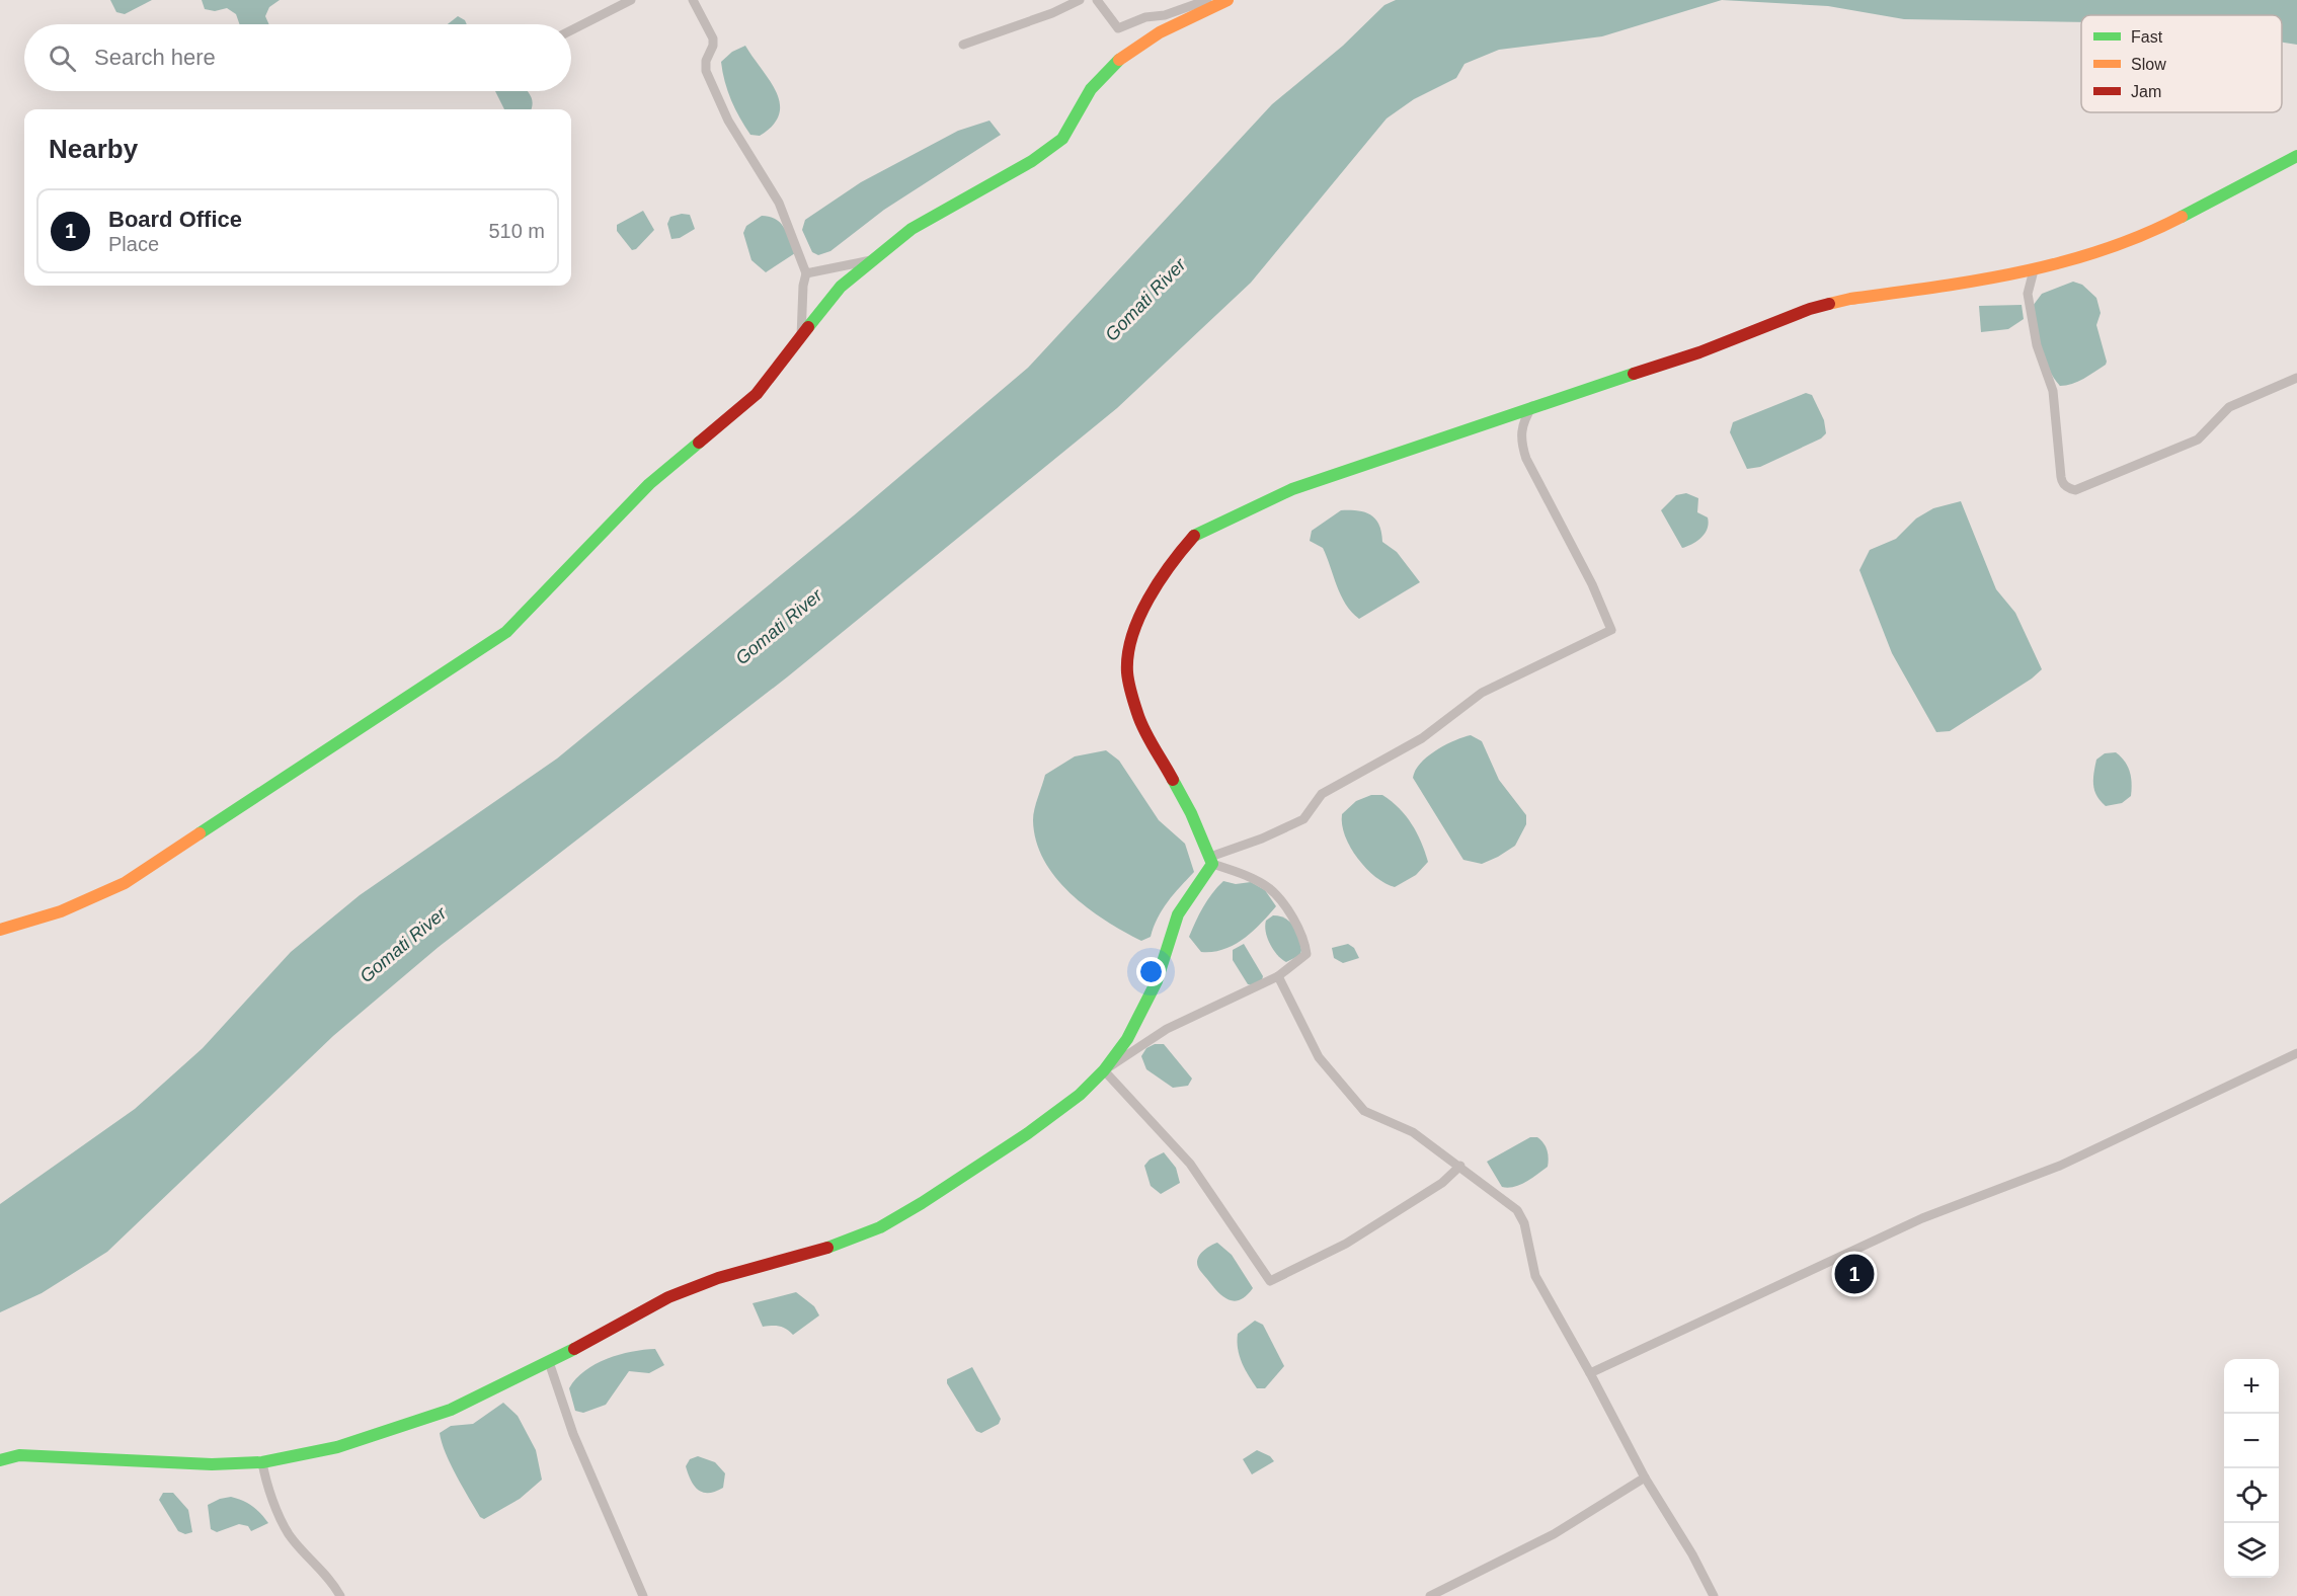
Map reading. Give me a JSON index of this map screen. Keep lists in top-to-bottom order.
{
  "water": ["Gomati River"],
  "legend": ["Fast", "Slow", "Jam"],
  "page": {
    "search": "Search here",
    "heading": "Nearby",
    "list": [
      {
        "mark": "1",
        "name": "Board Office",
        "note": "Place",
        "value": "510 m"
      }
    ],
    "pins": "1",
    "map_buttons": ["+", "−"]
  }
}
